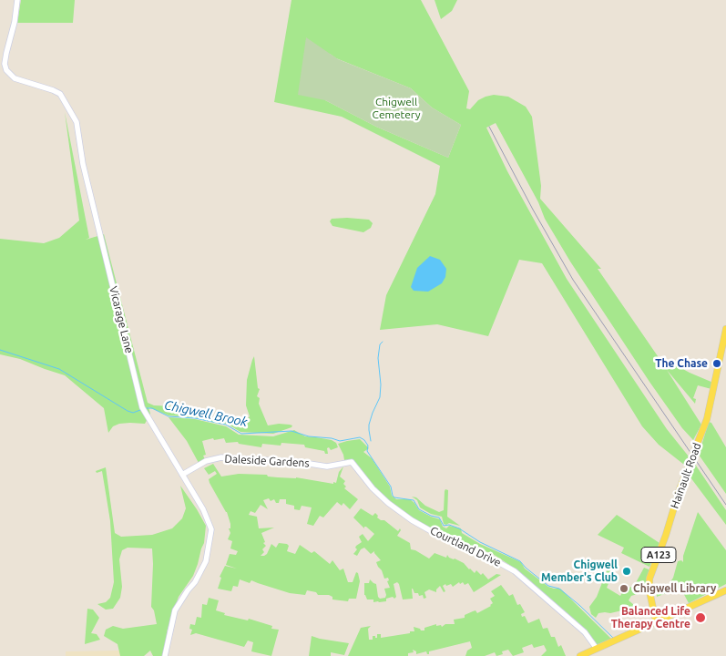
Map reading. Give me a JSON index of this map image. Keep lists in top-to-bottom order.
{
  "streets": {
    "main road": ["Hainault Road", "A123"],
    "street": ["Vicarage Lane", "Daleside Gardens", "Courtland Drive"]
  },
  "crossings": [
    ["Vicarage Lane", "Daleside Gardens"],
    ["Daleside Gardens", "Courtland Drive"]
  ],
  "water": ["Chigwell Brook"],
  "parks": ["Chigwell Cemetery"],
  "places": [
    "The Chase",
    "Chigwell Member's Club",
    "Chigwell Library",
    "Balanced Life Therapy Centre"
  ]
}
